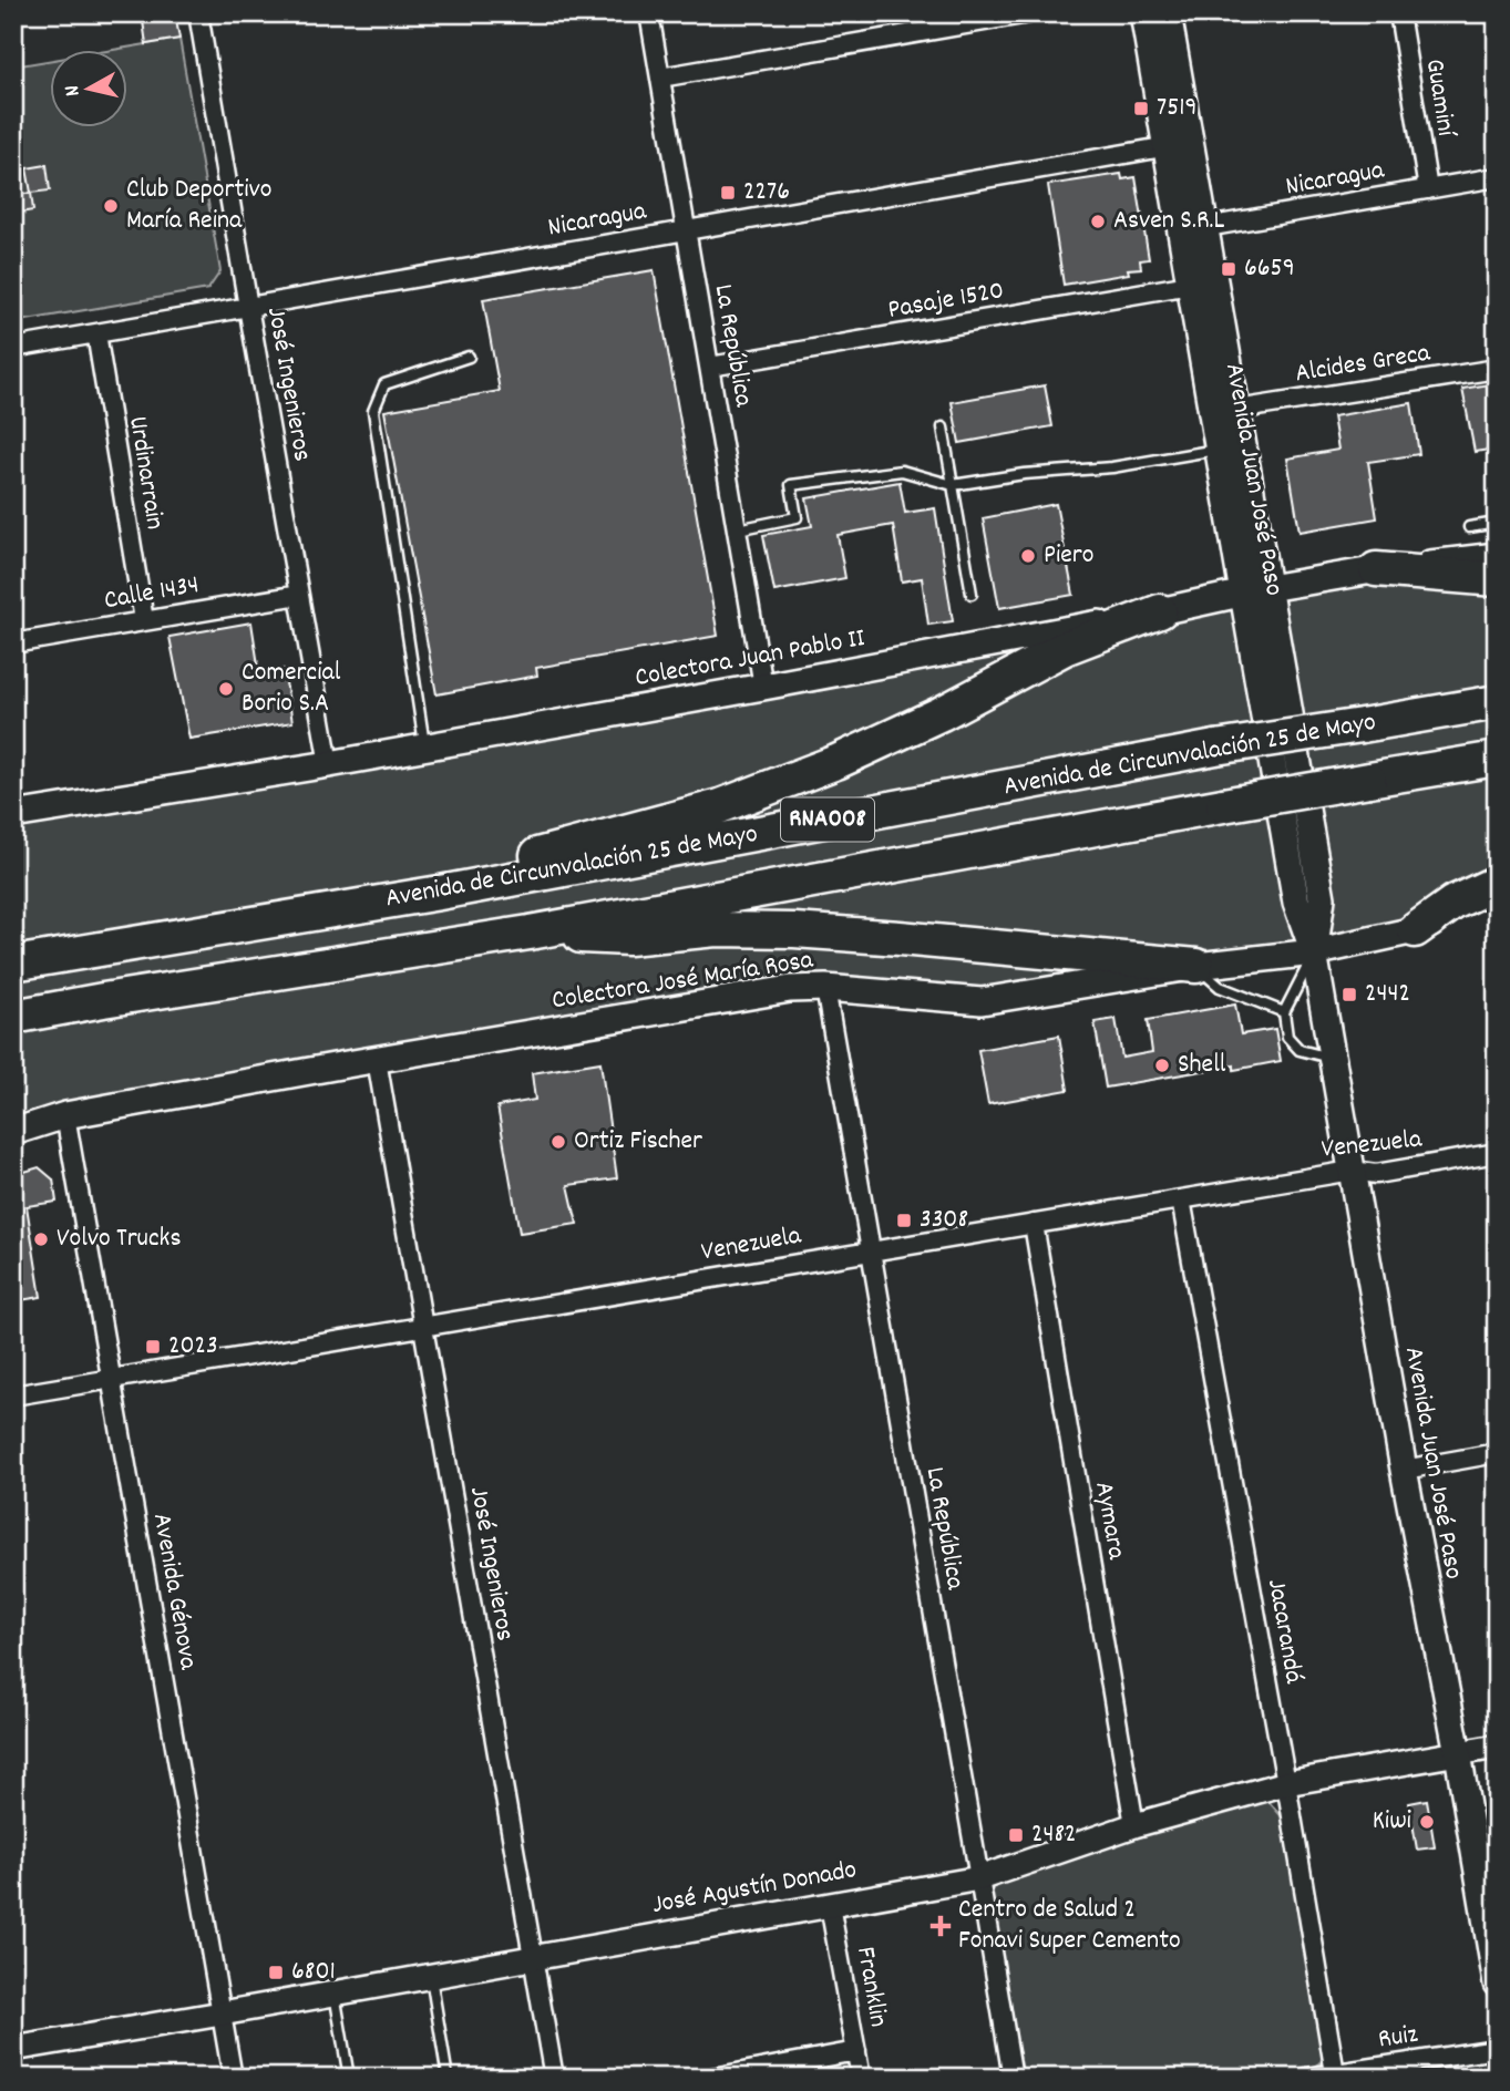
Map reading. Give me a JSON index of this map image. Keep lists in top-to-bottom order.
{
  "streets": {
    "highway": ["Avenida de Circunvalación 25 de Mayo", "RNA008"],
    "main road": ["Avenida Juan José Paso", "Colectora Juan Pablo II", "Colectora José María Rosa"],
    "street": [
      "Guaminí",
      "Nicaragua",
      "Pasaje 1520",
      "La República",
      "Alcides Greca",
      "José Ingenieros",
      "Urdinarrain",
      "Calle 1434",
      "Venezuela",
      "Aymara",
      "Avenida Génova",
      "Jacarandá",
      "José Agustín Donado",
      "Franklin",
      "Ruiz"
    ]
  },
  "crossings": [
    ["Guaminí", "Nicaragua"],
    ["Nicaragua", "La República"],
    ["Nicaragua", "José Ingenieros"],
    ["Nicaragua", "Urdinarrain"],
    ["Nicaragua", "Avenida Juan José Paso"],
    ["Pasaje 1520", "La República"],
    ["Pasaje 1520", "Avenida Juan José Paso"],
    ["La República", "Colectora Juan Pablo II"],
    ["La República", "Colectora José María Rosa"],
    ["La República", "Venezuela"],
    ["La República", "José Agustín Donado"],
    ["Alcides Greca", "Avenida Juan José Paso"],
    ["José Ingenieros", "Calle 1434"],
    ["José Ingenieros", "Colectora Juan Pablo II"],
    ["José Ingenieros", "Colectora José María Rosa"],
    ["José Ingenieros", "Venezuela"],
    ["José Ingenieros", "José Agustín Donado"],
    ["Urdinarrain", "Calle 1434"],
    ["Avenida Juan José Paso", "Colectora Juan Pablo II"],
    ["Avenida Juan José Paso", "Colectora José María Rosa"],
    ["Avenida Juan José Paso", "Venezuela"],
    ["Avenida Juan José Paso", "José Agustín Donado"],
    ["Colectora José María Rosa", "Avenida Génova"],
    ["Venezuela", "Aymara"],
    ["Venezuela", "Avenida Génova"],
    ["Venezuela", "Jacarandá"],
    ["Aymara", "José Agustín Donado"],
    ["Avenida Génova", "José Agustín Donado"],
    ["Jacarandá", "José Agustín Donado"],
    ["Jacarandá", "Ruiz"],
    ["José Agustín Donado", "Franklin"]
  ],
  "places": {
    "transit": [
      "7519",
      "2276",
      "6659",
      "2442",
      "3308",
      "2023",
      "2482",
      "6801"
    ],
    "other": [
      "Club Deportivo María Reina",
      "Asven S.R.L",
      "Piero",
      "Comercial Borio S.A",
      "Shell",
      "Ortiz Fischer",
      "Volvo Trucks",
      "Kiwi"
    ],
    "health": ["Centro de Salud 2 Fonavi Super Cemento"]
  },
  "north": "left"
}
